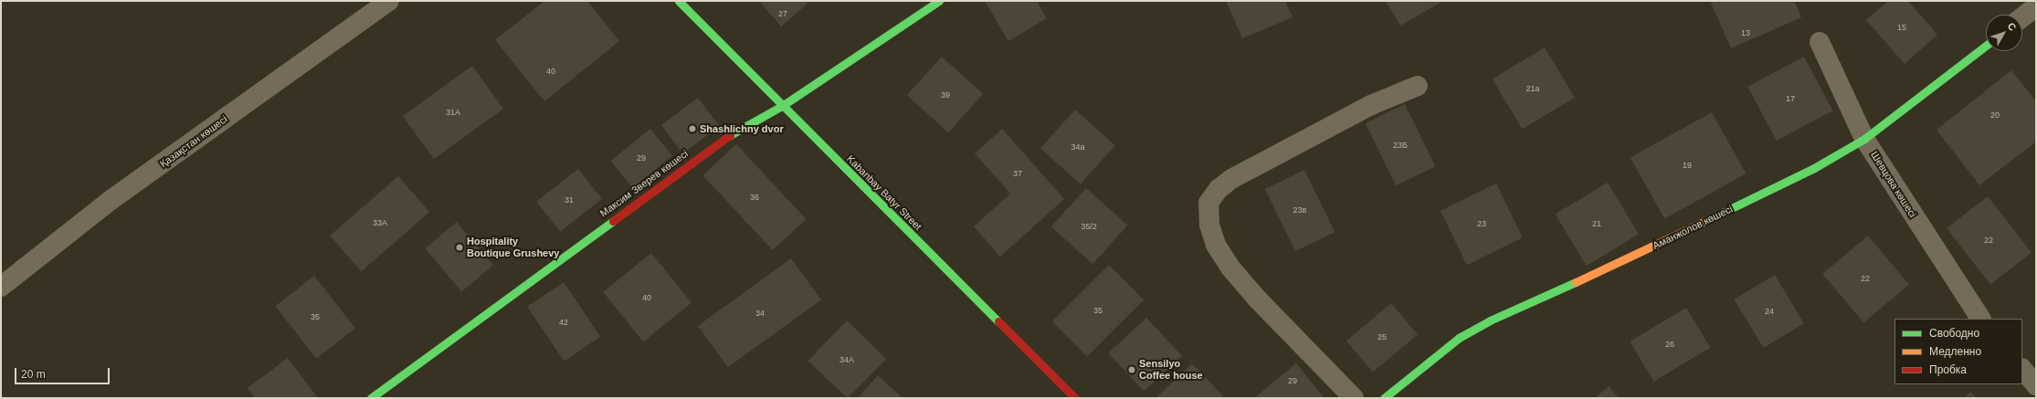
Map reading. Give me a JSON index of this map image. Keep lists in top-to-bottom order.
{
  "streets": {
    "street": [
      "Қазақстан көшесі",
      "Максим Зверев көшесі",
      "Шевцова көшесі",
      "Kabanbay Batyr Street",
      "Аманжолов көшесі"
    ]
  },
  "crossings": [
    ["Максим Зверев көшесі", "Kabanbay Batyr Street"],
    ["Шевцова көшесі", "Аманжолов көшесі"]
  ],
  "places": ["Shashlichny dvor", "Hospitality Boutique Grushevy", "Sensilyo Coffee house"],
  "house_numbers": [
    "27",
    "15",
    "13",
    "40",
    "21а",
    "39",
    "17",
    "31А",
    "20",
    "23Б",
    "34а",
    "29",
    "19",
    "37",
    "36",
    "31",
    "23в",
    "33А",
    "23",
    "21",
    "35/2",
    "22",
    "22",
    "40",
    "35",
    "24",
    "34",
    "35",
    "42",
    "25",
    "26",
    "34А",
    "29"
  ],
  "legend": ["Свободно", "Медленно", "Пробка"],
  "scale_bar": "20 m",
  "north": "top right"
}
